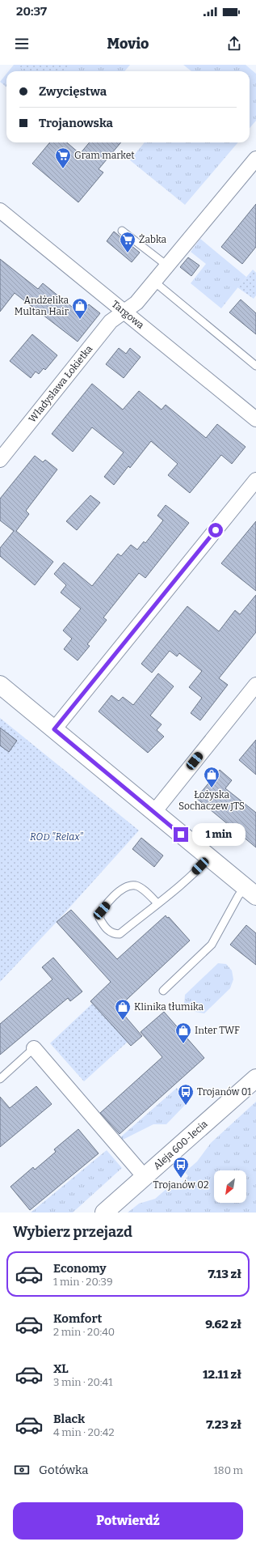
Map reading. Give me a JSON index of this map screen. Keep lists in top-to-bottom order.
{
  "streets": {
    "street": ["Targowa", "Władysława Łokietka", "Aleja 600-lecia"]
  },
  "crossings": [
    ["Targowa", "Władysława Łokietka"]
  ],
  "parks": ["ROD \"Relax\""],
  "places": {
    "supermarket": ["Gram market", "Żabka"],
    "shop": [
      "Andżelika Multan Hair",
      "Łożyska Sochaczew JTS",
      "Klinika tłumika",
      "Inter TWF"
    ],
    "bus stop": ["Trojanów 01", "Trojanów 02"]
  },
  "north": "bottom left",
  "page": {
    "status": "20:37",
    "header": "Movio",
    "banner": ["Zwycięstwa", "Trojanowska"],
    "bubble": "1 min",
    "heading": "Wybierz przejazd",
    "list": [
      {
        "name": "Economy",
        "note": "1 min · 20:39",
        "value": "7.13 zł"
      },
      {
        "name": "Komfort",
        "note": "2 min · 20:40",
        "value": "9.62 zł"
      },
      {
        "name": "XL",
        "note": "3 min · 20:41",
        "value": "12.11 zł"
      },
      {
        "name": "Black",
        "note": "4 min · 20:42",
        "value": "7.23 zł"
      }
    ],
    "pay": ["Gotówka", "180 m"],
    "buttons": "Potwierdź"
  }
}
